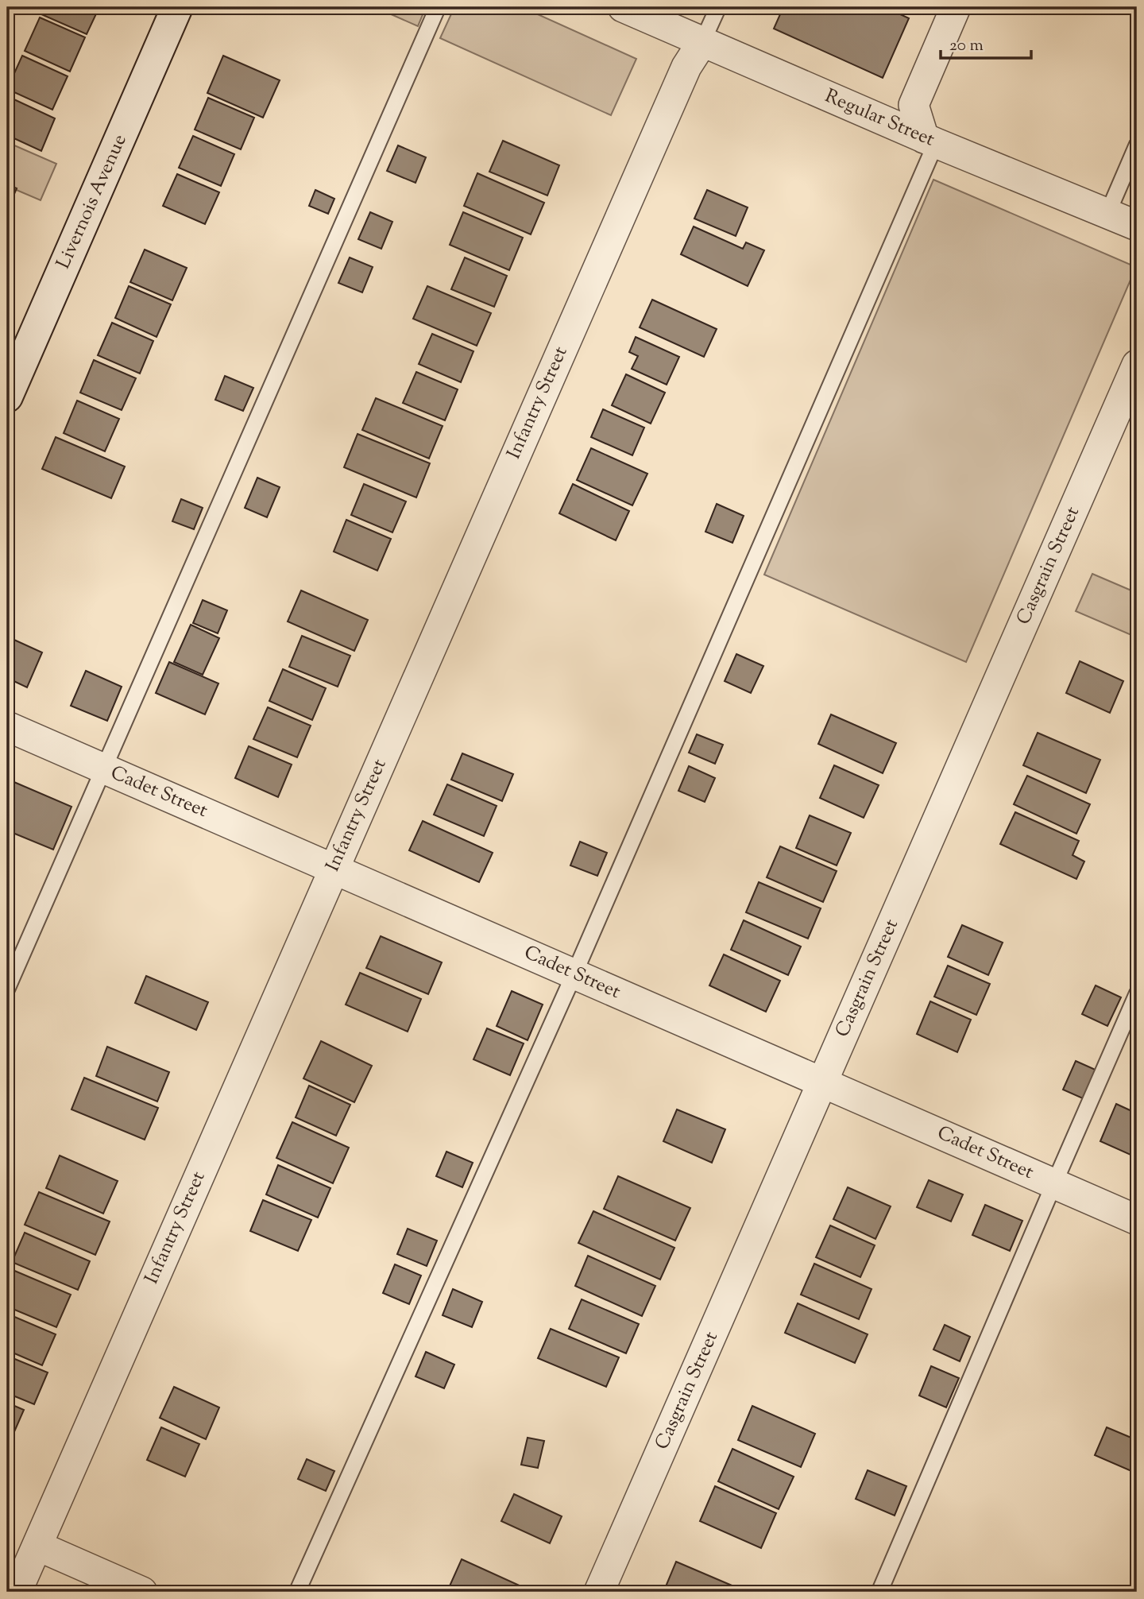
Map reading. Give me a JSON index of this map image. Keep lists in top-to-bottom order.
{
  "streets": {
    "main road": ["Livernois Avenue"],
    "street": [
      "Regular Street",
      "Infantry Street",
      "Casgrain Street",
      "Cadet Street"
    ]
  },
  "crossings": [
    ["Regular Street", "Infantry Street"],
    ["Infantry Street", "Cadet Street"],
    ["Casgrain Street", "Cadet Street"]
  ],
  "scale_bar": "20 m"
}
